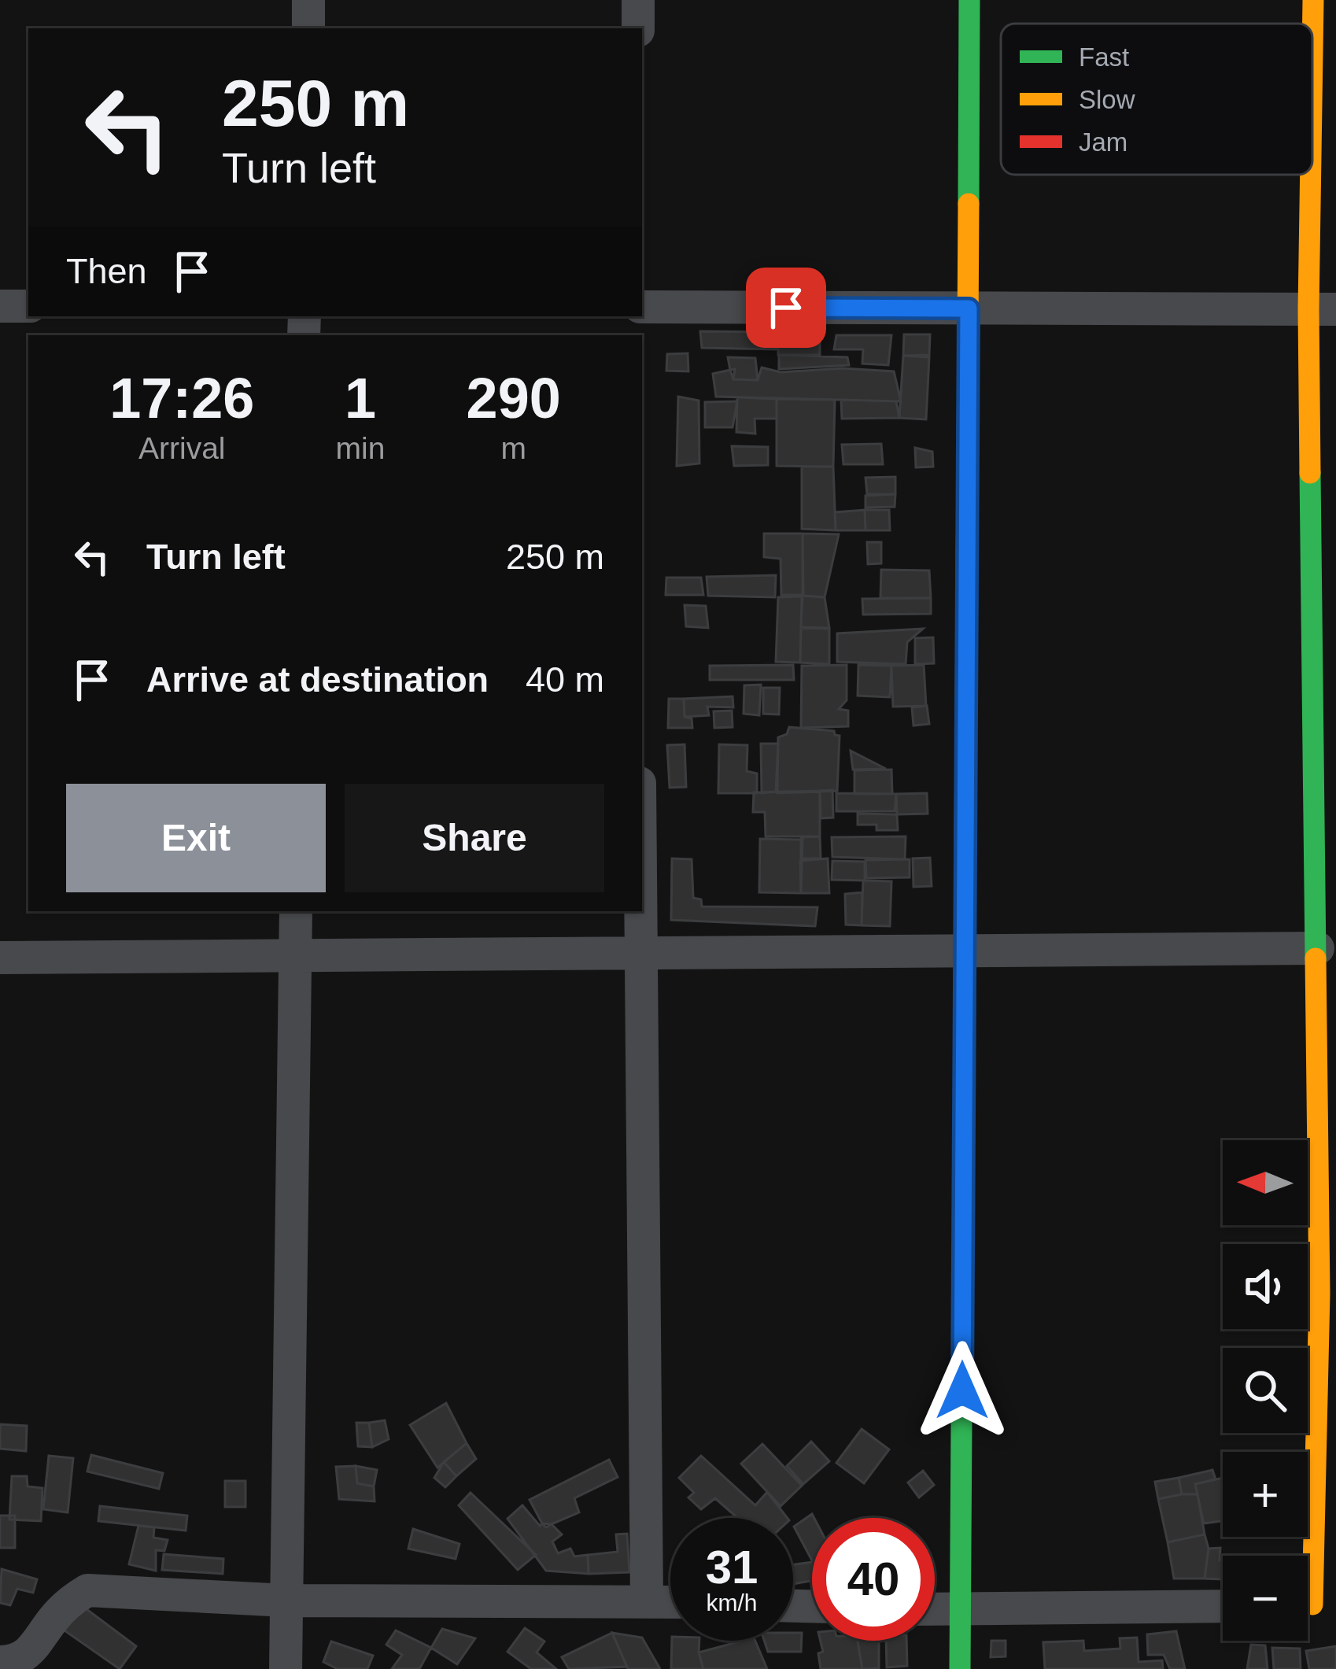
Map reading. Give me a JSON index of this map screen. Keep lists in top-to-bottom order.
{
  "legend": ["Fast", "Slow", "Jam"],
  "north": "left",
  "page": {
    "turn": ["250 m", "Turn left"],
    "then": "Then",
    "eta": [
      "17:26",
      "Arrival",
      "1",
      "min",
      "290",
      "m"
    ],
    "list": [
      {
        "name": "Turn left",
        "value": "250 m"
      },
      {
        "name": "Arrive at destination",
        "value": "40 m"
      }
    ],
    "buttons": ["Exit", "Share"],
    "map_buttons": ["+", "−"],
    "speed": "31 km/h",
    "limit": "40"
  }
}
